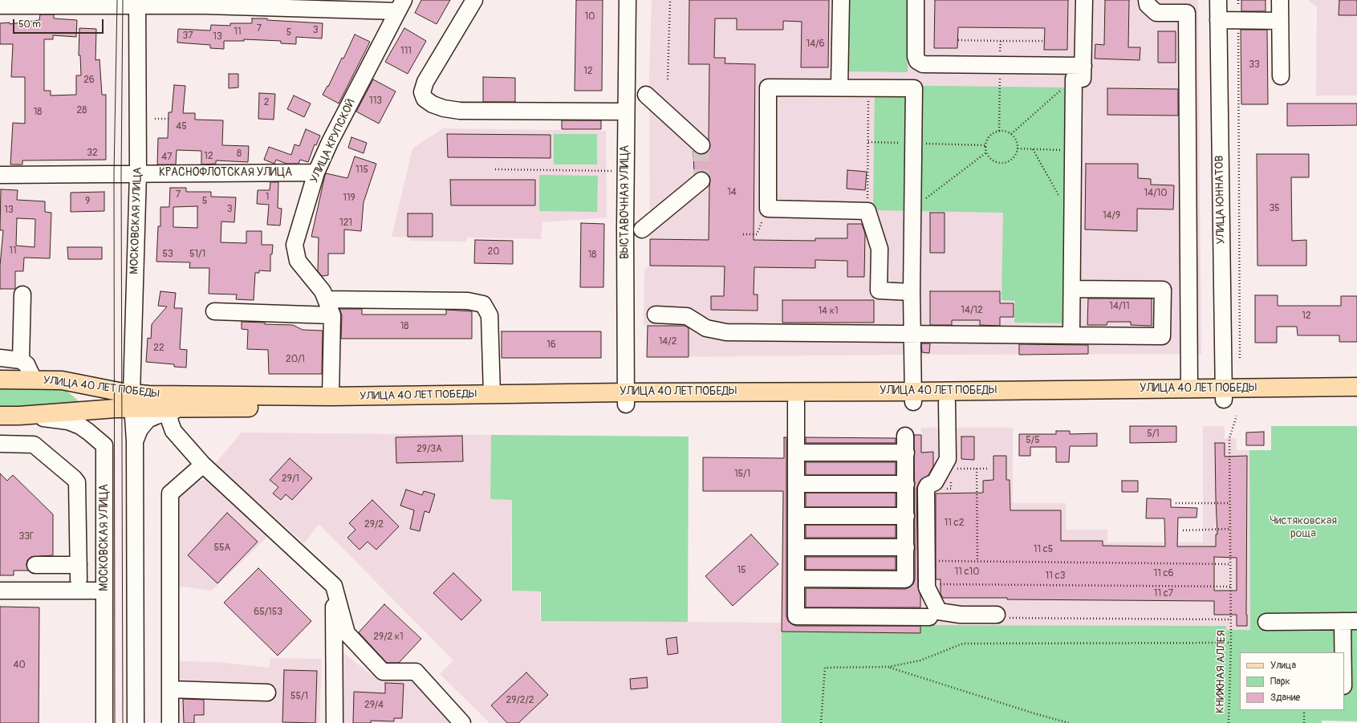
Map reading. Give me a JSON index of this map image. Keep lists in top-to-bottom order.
{
  "streets": {
    "main road": ["УЛИЦА 40 ЛЕТ ПОБЕДЫ"],
    "street": [
      "УЛИЦА КРУПСКОЙ",
      "КРАСНОФЛОТСКАЯ УЛИЦА",
      "УЛИЦА ЮННАТОВ",
      "ВЫСТАВОЧНАЯ УЛИЦА",
      "МОСКОВСКАЯ УЛИЦА"
    ],
    "path": ["КНИЖНАЯ АЛЛЕЯ"]
  },
  "crossings": [
    ["УЛИЦА КРУПСКОЙ", "КРАСНОФЛОТСКАЯ УЛИЦА"],
    ["УЛИЦА КРУПСКОЙ", "УЛИЦА 40 ЛЕТ ПОБЕДЫ"],
    ["КРАСНОФЛОТСКАЯ УЛИЦА", "МОСКОВСКАЯ УЛИЦА"],
    ["УЛИЦА ЮННАТОВ", "УЛИЦА 40 ЛЕТ ПОБЕДЫ"],
    ["ВЫСТАВОЧНАЯ УЛИЦА", "УЛИЦА 40 ЛЕТ ПОБЕДЫ"],
    ["МОСКОВСКАЯ УЛИЦА", "УЛИЦА 40 ЛЕТ ПОБЕДЫ"]
  ],
  "parks": ["Чистяковская роща"],
  "house_numbers": [
    "10",
    "7",
    "3",
    "11",
    "5",
    "37",
    "13",
    "14/6",
    "111",
    "33",
    "12",
    "26",
    "113",
    "2",
    "28",
    "18",
    "45",
    "32",
    "8",
    "12",
    "47",
    "115",
    "14",
    "14/10",
    "7",
    "1",
    "119",
    "9",
    "5",
    "35",
    "3",
    "13",
    "14/9",
    "121",
    "11",
    "20",
    "53",
    "51/1",
    "18",
    "14/11",
    "14/12",
    "14 к1",
    "12",
    "18",
    "14/2",
    "16",
    "22",
    "20/1",
    "5/1",
    "5/5",
    "29/3А",
    "15/1",
    "29/1",
    "11 с2",
    "29/2",
    "33Г",
    "55А",
    "11 с5",
    "15",
    "11 с10",
    "11 с6",
    "11 с3",
    "11 с7",
    "65/153",
    "29/2 к1",
    "40",
    "55/1",
    "29/2/2",
    "29/4"
  ],
  "legend": ["Улица", "Парк", "Здание"],
  "scale_bar": "50 m"
}
